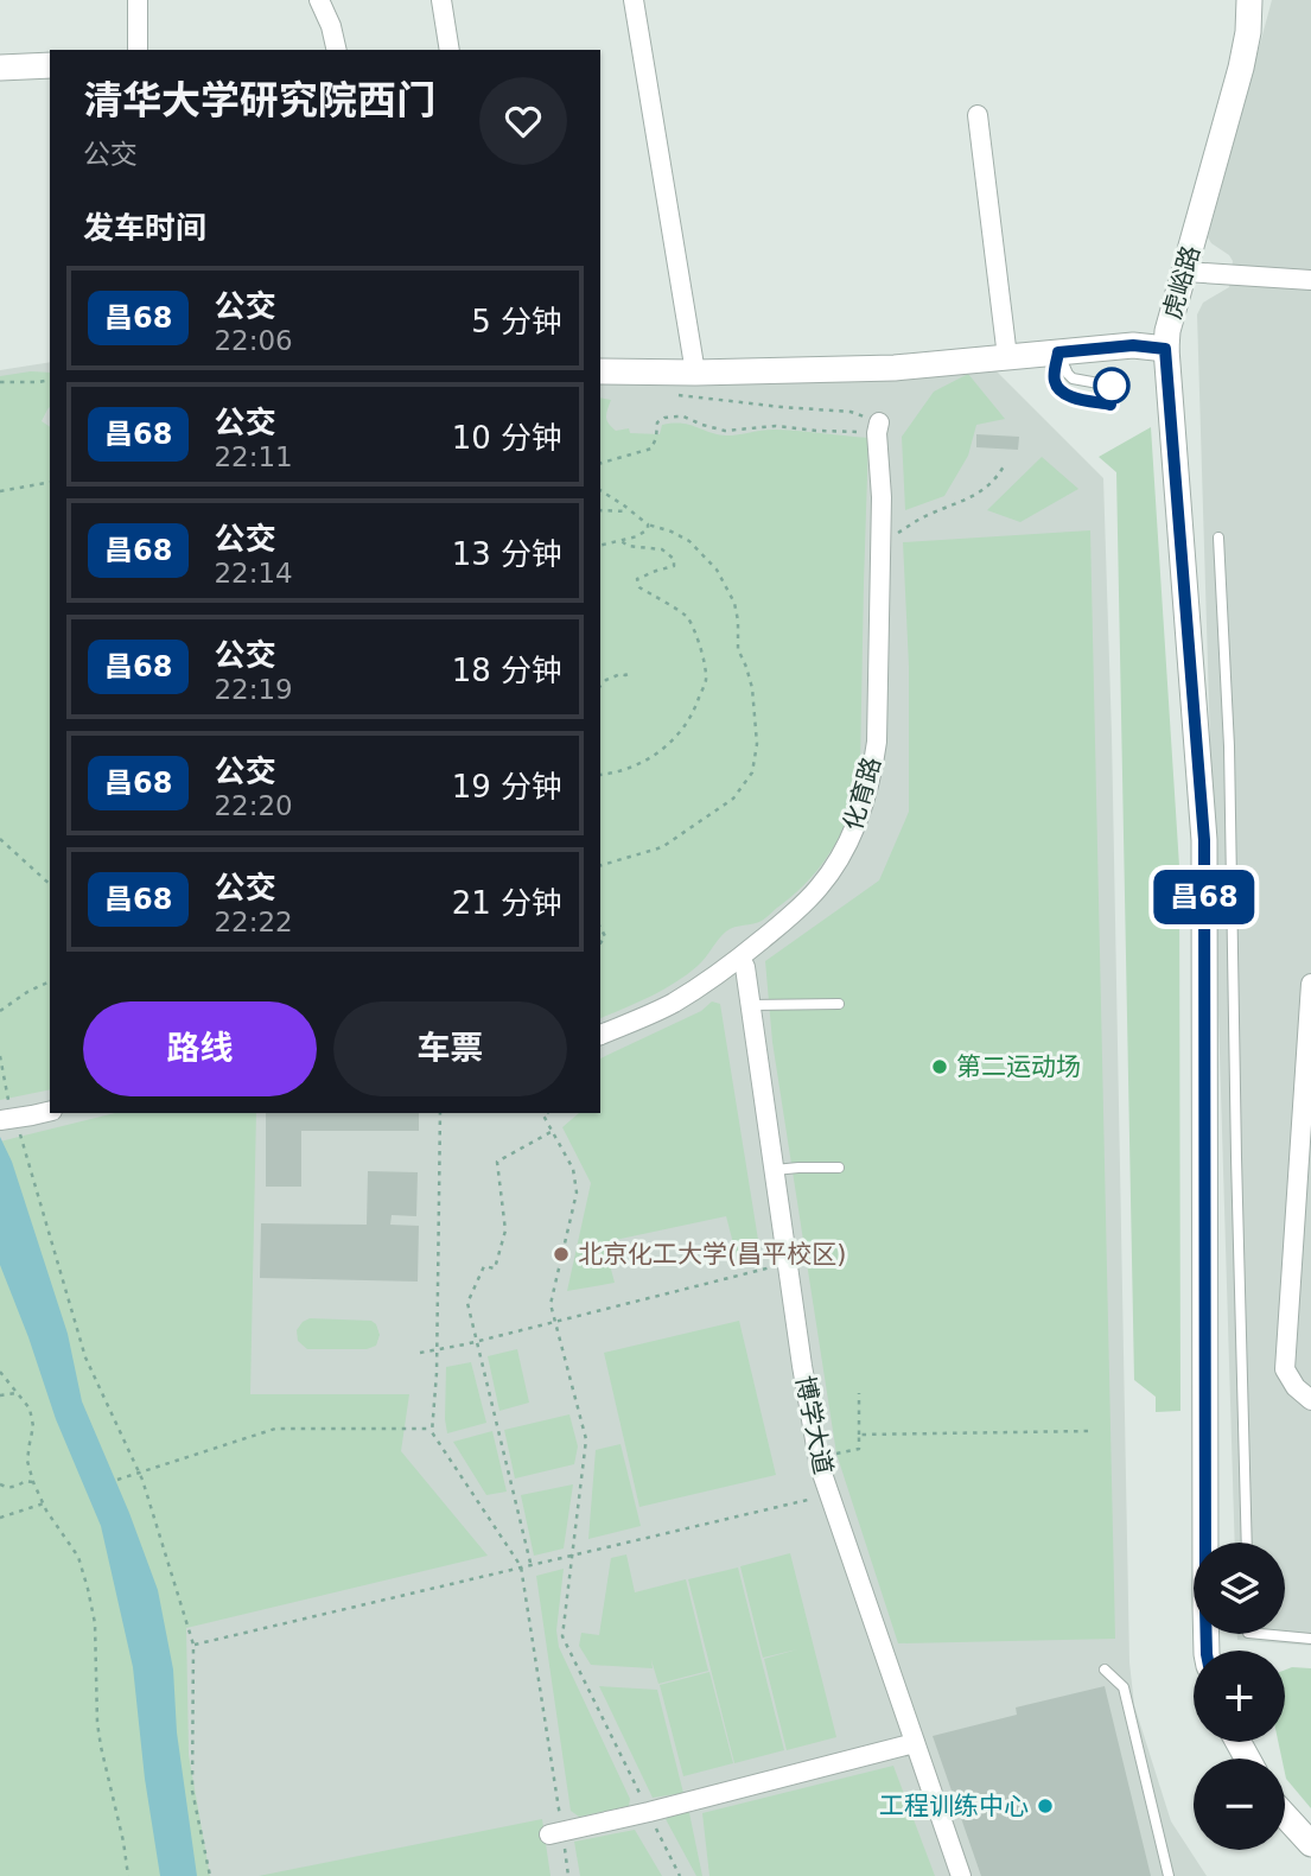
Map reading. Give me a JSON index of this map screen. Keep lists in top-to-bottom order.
{
  "streets": {
    "street": ["虎峪路", "化育路", "博学大道"]
  },
  "crossings": [
    ["化育路", "博学大道"]
  ],
  "places": ["第二运动场", "北京化工大学(昌平校区)", "工程训练中心"],
  "lines": ["bus line 昌68"],
  "page": {
    "on_map": "昌68",
    "heading": [
      ["清华大学研究院西门", "公交"],
      "发车时间"
    ],
    "list": [
      {
        "mark": "昌68",
        "name": "公交",
        "note": "22:06",
        "value": "5 分钟"
      },
      {
        "mark": "昌68",
        "name": "公交",
        "note": "22:11",
        "value": "10 分钟"
      },
      {
        "mark": "昌68",
        "name": "公交",
        "note": "22:14",
        "value": "13 分钟"
      },
      {
        "mark": "昌68",
        "name": "公交",
        "note": "22:19",
        "value": "18 分钟"
      },
      {
        "mark": "昌68",
        "name": "公交",
        "note": "22:20",
        "value": "19 分钟"
      },
      {
        "mark": "昌68",
        "name": "公交",
        "note": "22:22",
        "value": "21 分钟"
      }
    ],
    "buttons": ["路线", "车票"],
    "map_buttons": ["+", "−"]
  }
}
